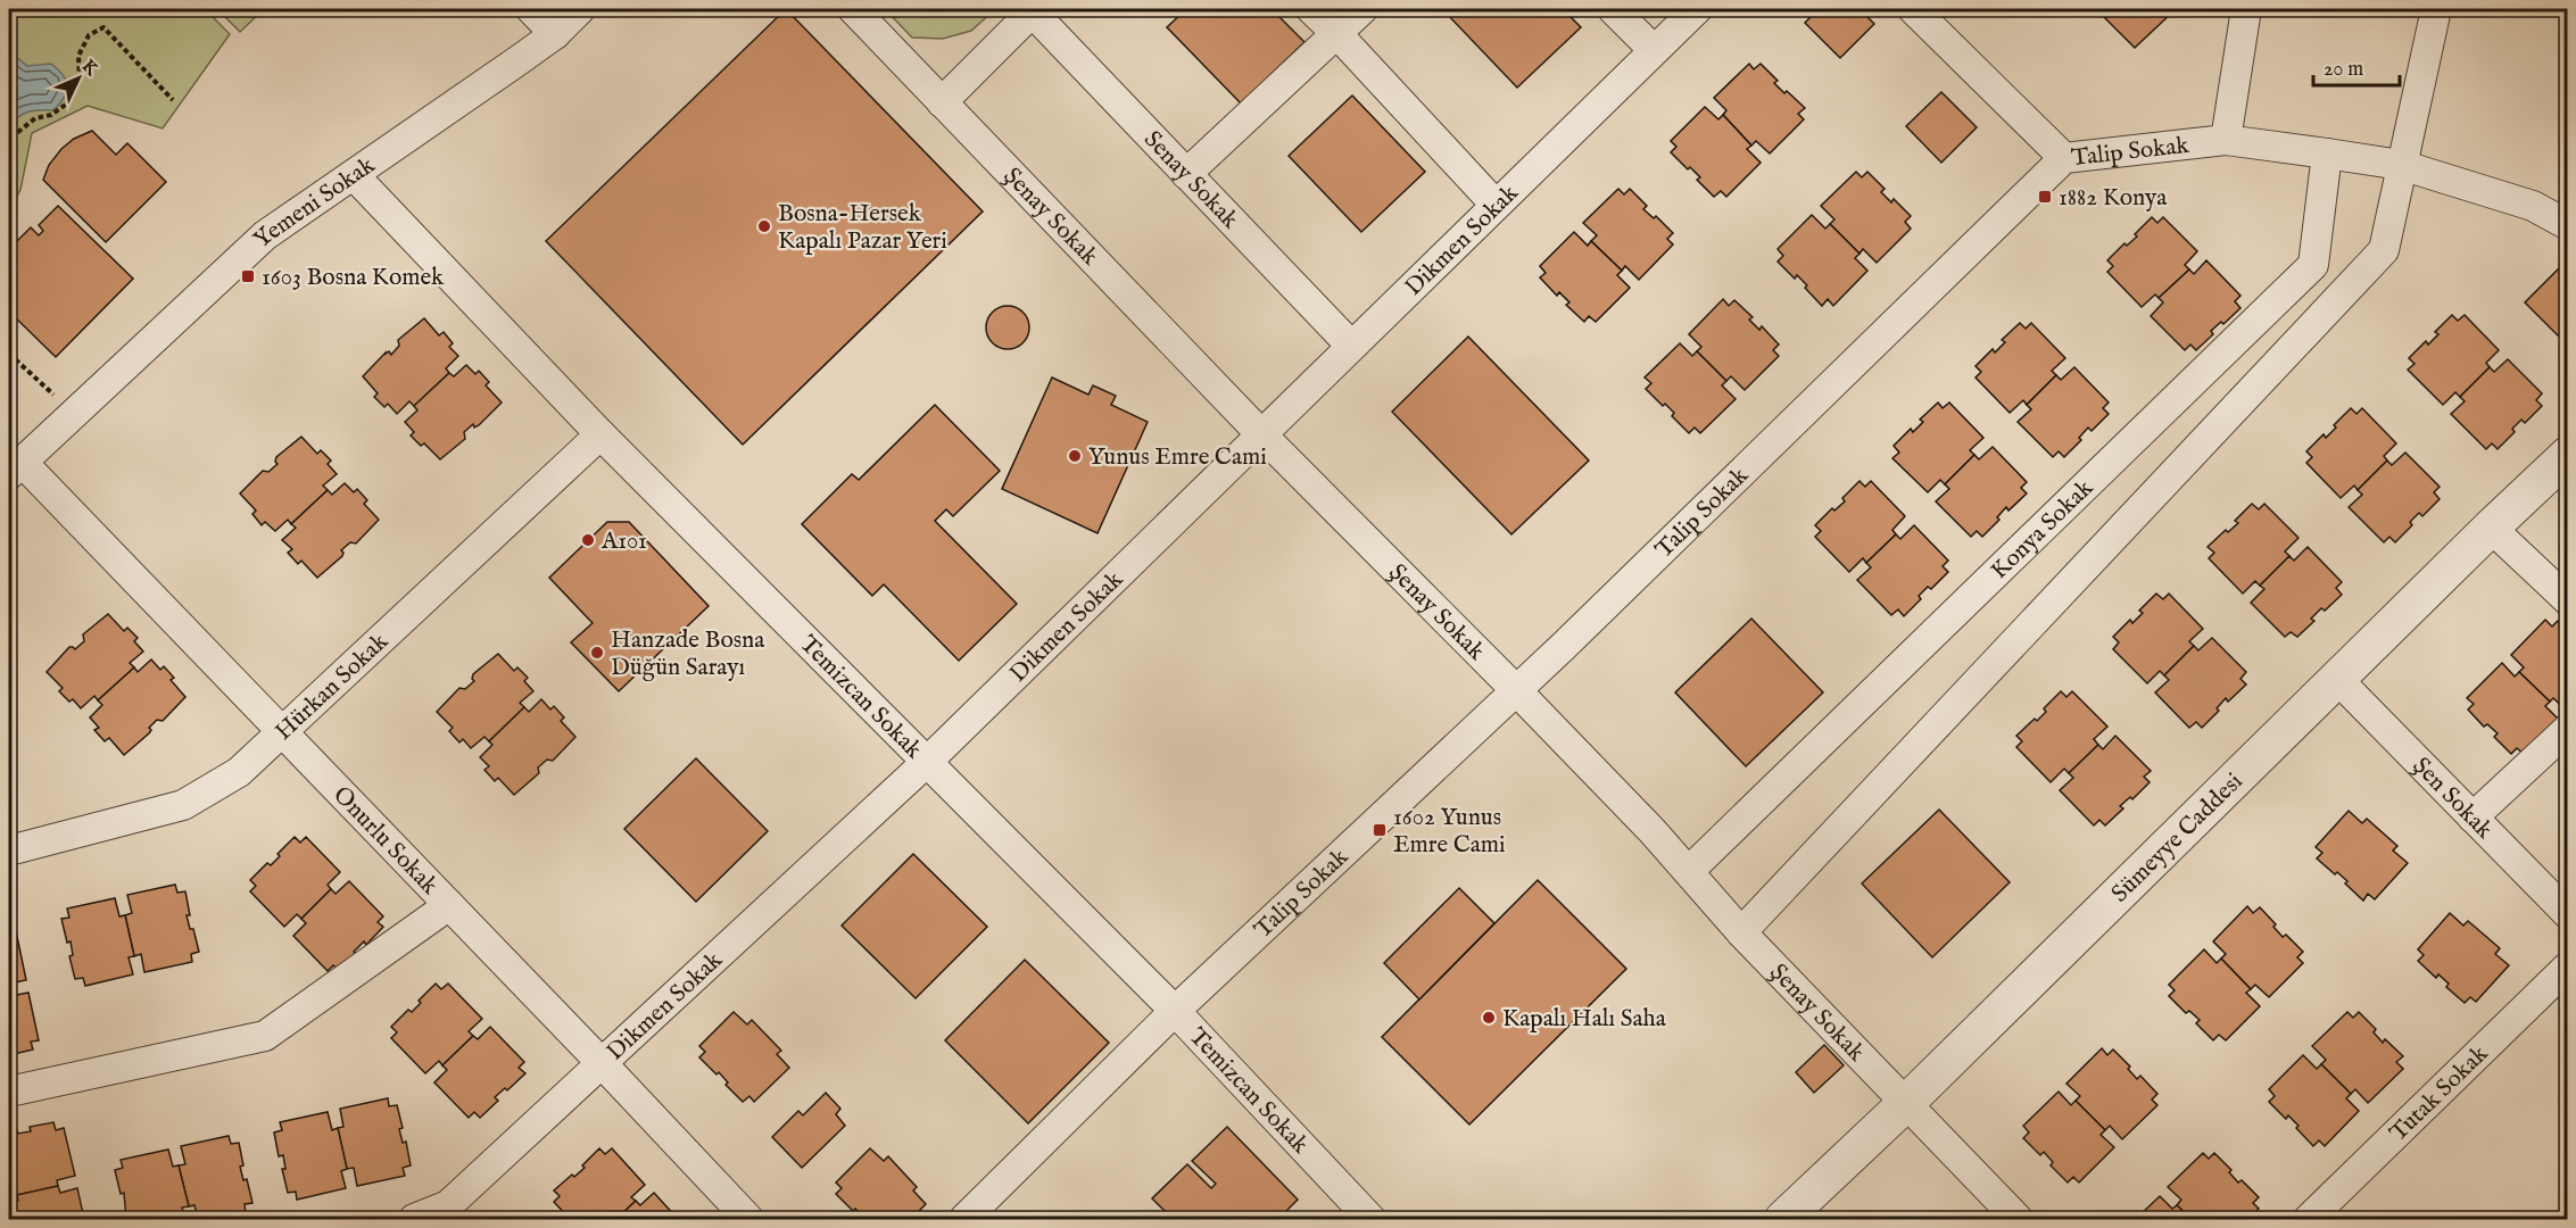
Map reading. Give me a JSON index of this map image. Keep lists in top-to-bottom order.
{
  "streets": {
    "street": [
      "Talip Sokak",
      "Senay Sokak",
      "Yemeni Sokak",
      "Şenay Sokak",
      "Dikmen Sokak",
      "Konya Sokak",
      "Hürkan Sokak",
      "Temizcan Sokak",
      "Şen Sokak",
      "Sümeyye Caddesi",
      "Onurlu Sokak",
      "Tutak Sokak"
    ]
  },
  "crossings": [
    ["Talip Sokak", "Şenay Sokak"],
    ["Talip Sokak", "Konya Sokak"],
    ["Talip Sokak", "Temizcan Sokak"],
    ["Senay Sokak", "Dikmen Sokak"],
    ["Yemeni Sokak", "Temizcan Sokak"],
    ["Yemeni Sokak", "Onurlu Sokak"],
    ["Şenay Sokak", "Dikmen Sokak"],
    ["Şenay Sokak", "Konya Sokak"],
    ["Şenay Sokak", "Sümeyye Caddesi"],
    ["Dikmen Sokak", "Temizcan Sokak"],
    ["Dikmen Sokak", "Onurlu Sokak"],
    ["Hürkan Sokak", "Temizcan Sokak"],
    ["Hürkan Sokak", "Onurlu Sokak"],
    ["Şen Sokak", "Sümeyye Caddesi"]
  ],
  "places": {
    "transit": ["1882 Konya", "1603 Bosna Komek", "1602 Yunus Emre Cami"],
    "other": [
      "Bosna-Hersek Kapalı Pazar Yeri",
      "Yunus Emre Cami",
      "A101",
      "Hanzade Bosna Düğün Sarayı",
      "Kapalı Halı Saha"
    ]
  },
  "scale_bar": "20 m",
  "north": "top right"
}
